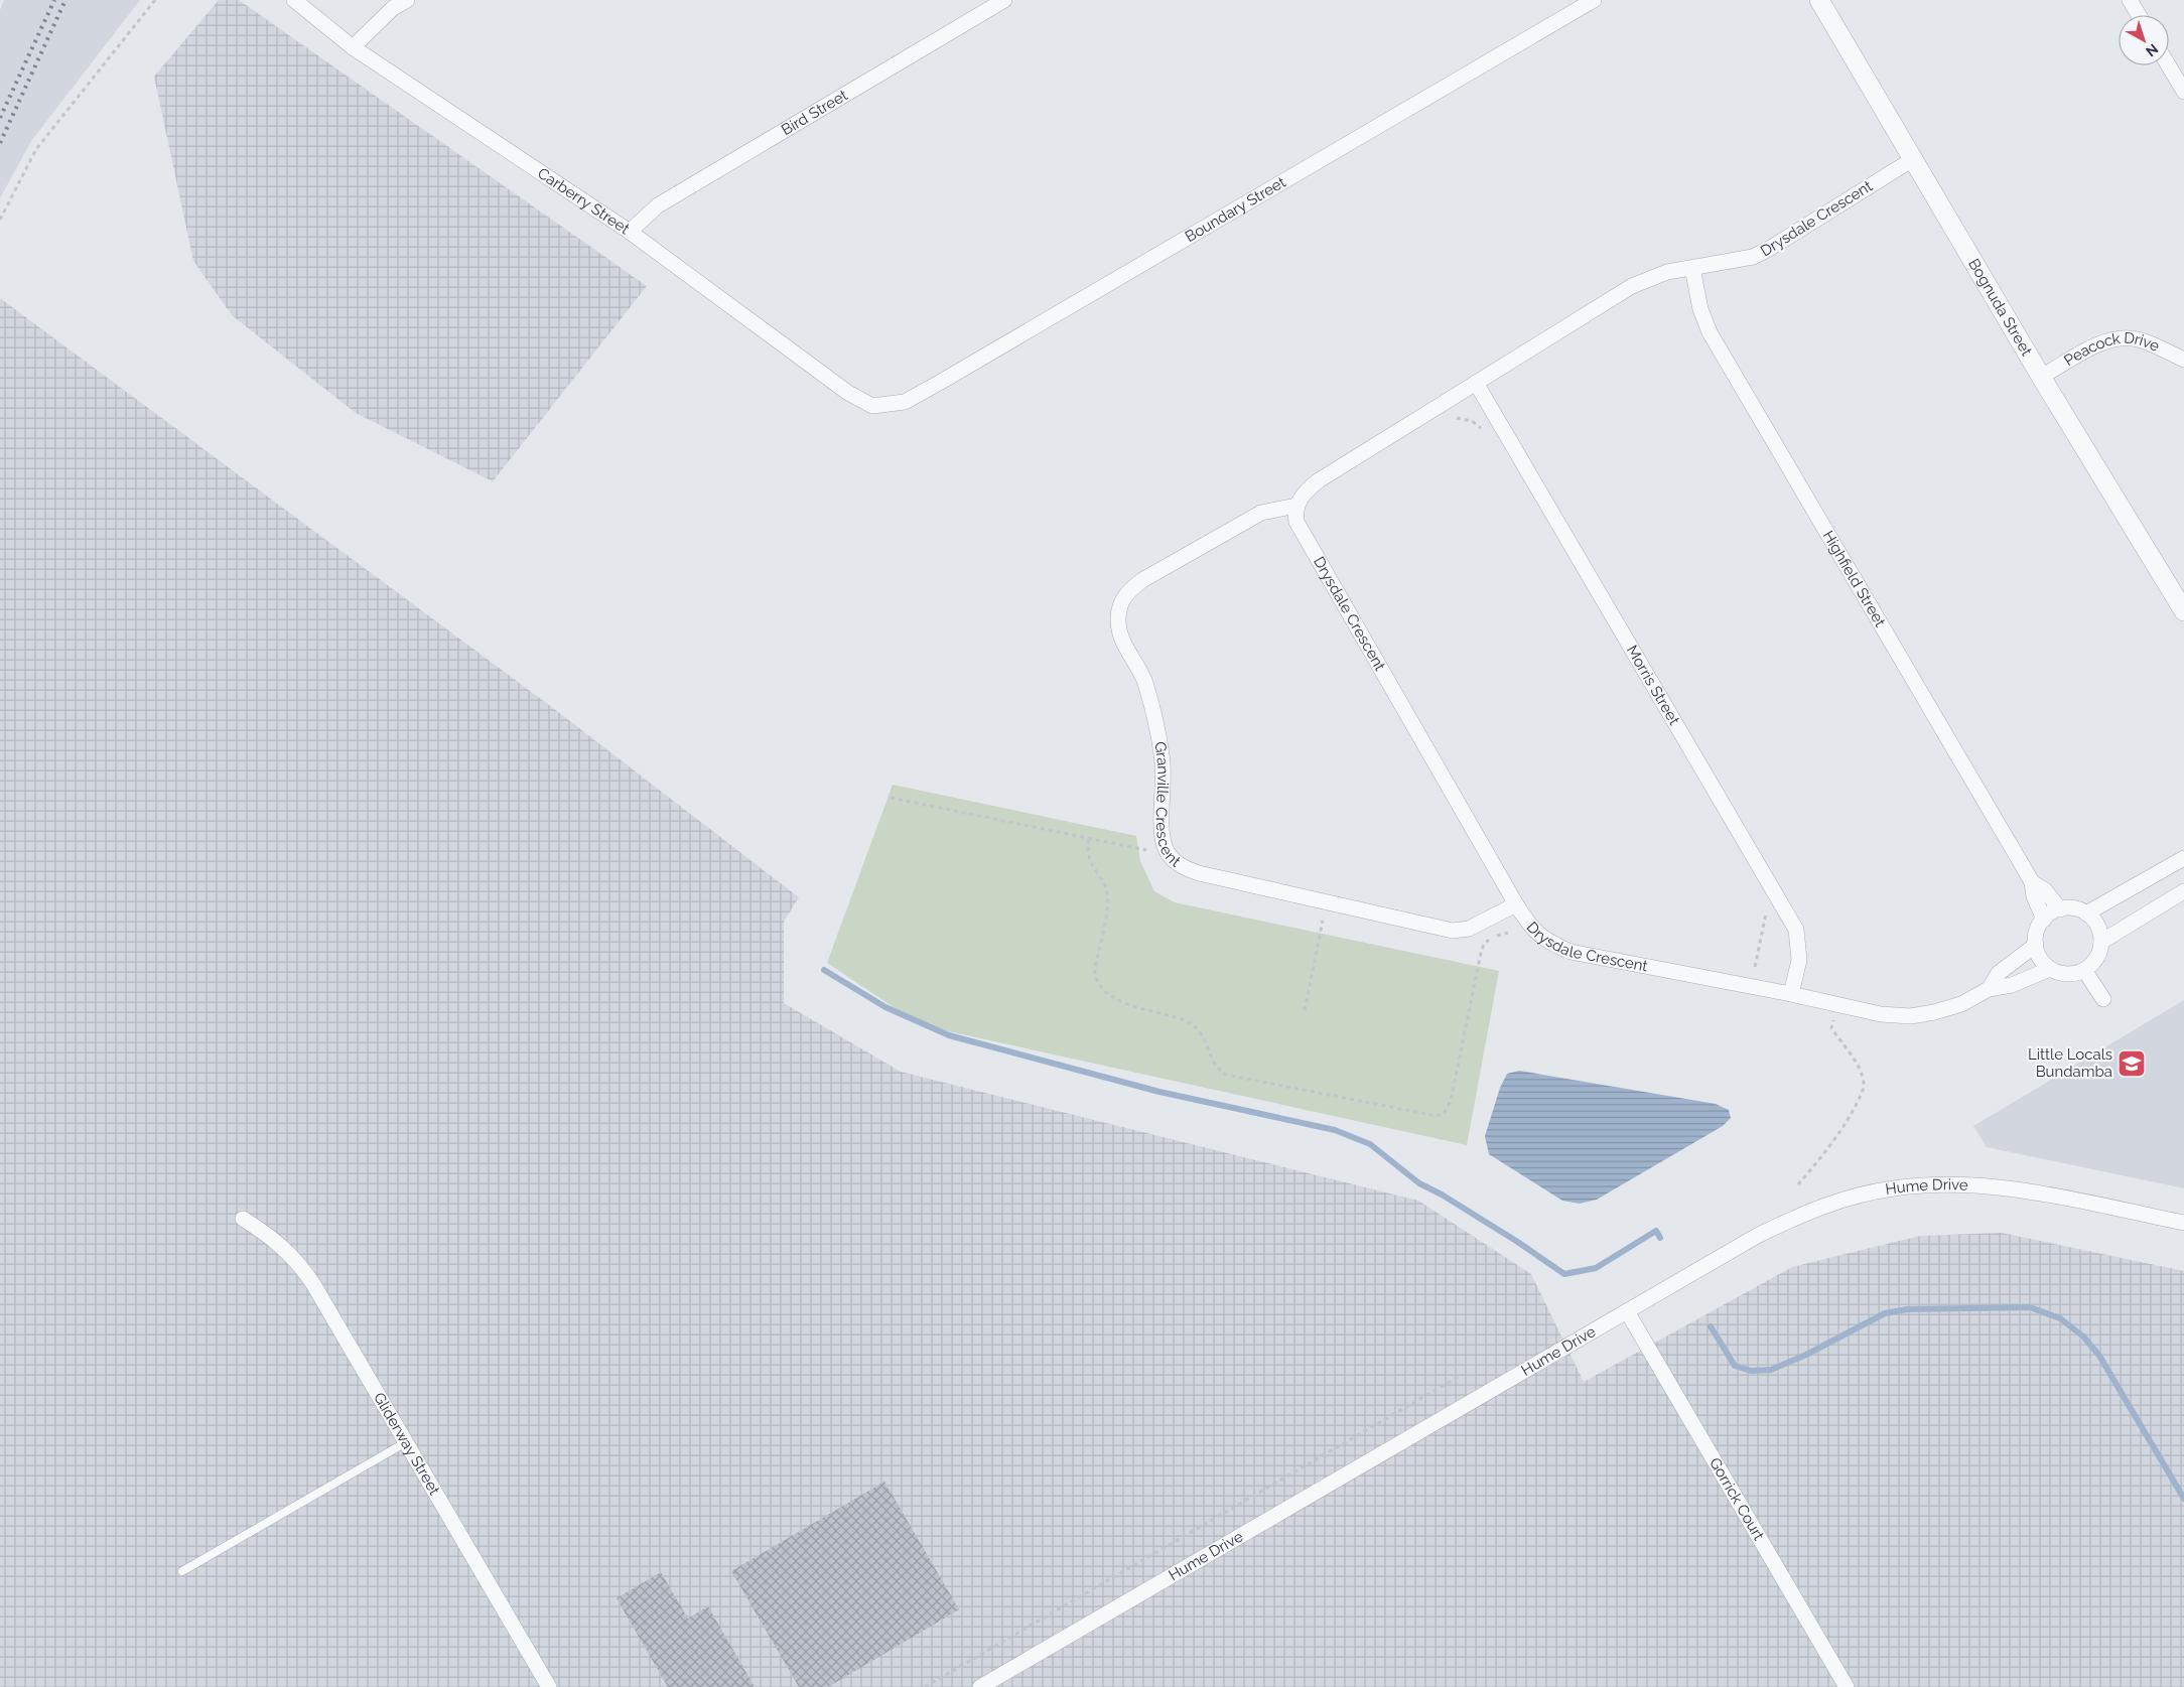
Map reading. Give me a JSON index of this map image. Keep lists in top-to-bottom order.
{
  "streets": {
    "street": [
      "Bird Street",
      "Carberry Street",
      "Boundary Street",
      "Drysdale Crescent",
      "Bognuda Street",
      "Peacock Drive",
      "Highfield Street",
      "Morris Street",
      "Granville Crescent",
      "Hume Drive",
      "Gliderway Street",
      "Gorrick Court"
    ]
  },
  "crossings": [
    ["Bird Street", "Carberry Street"],
    ["Carberry Street", "Boundary Street"],
    ["Drysdale Crescent", "Bognuda Street"],
    ["Drysdale Crescent", "Highfield Street"],
    ["Drysdale Crescent", "Morris Street"],
    ["Drysdale Crescent", "Granville Crescent"],
    ["Bognuda Street", "Peacock Drive"],
    ["Hume Drive", "Gorrick Court"]
  ],
  "places": {
    "school or university": ["Little Locals Bundamba"]
  },
  "north": "bottom right"
}
